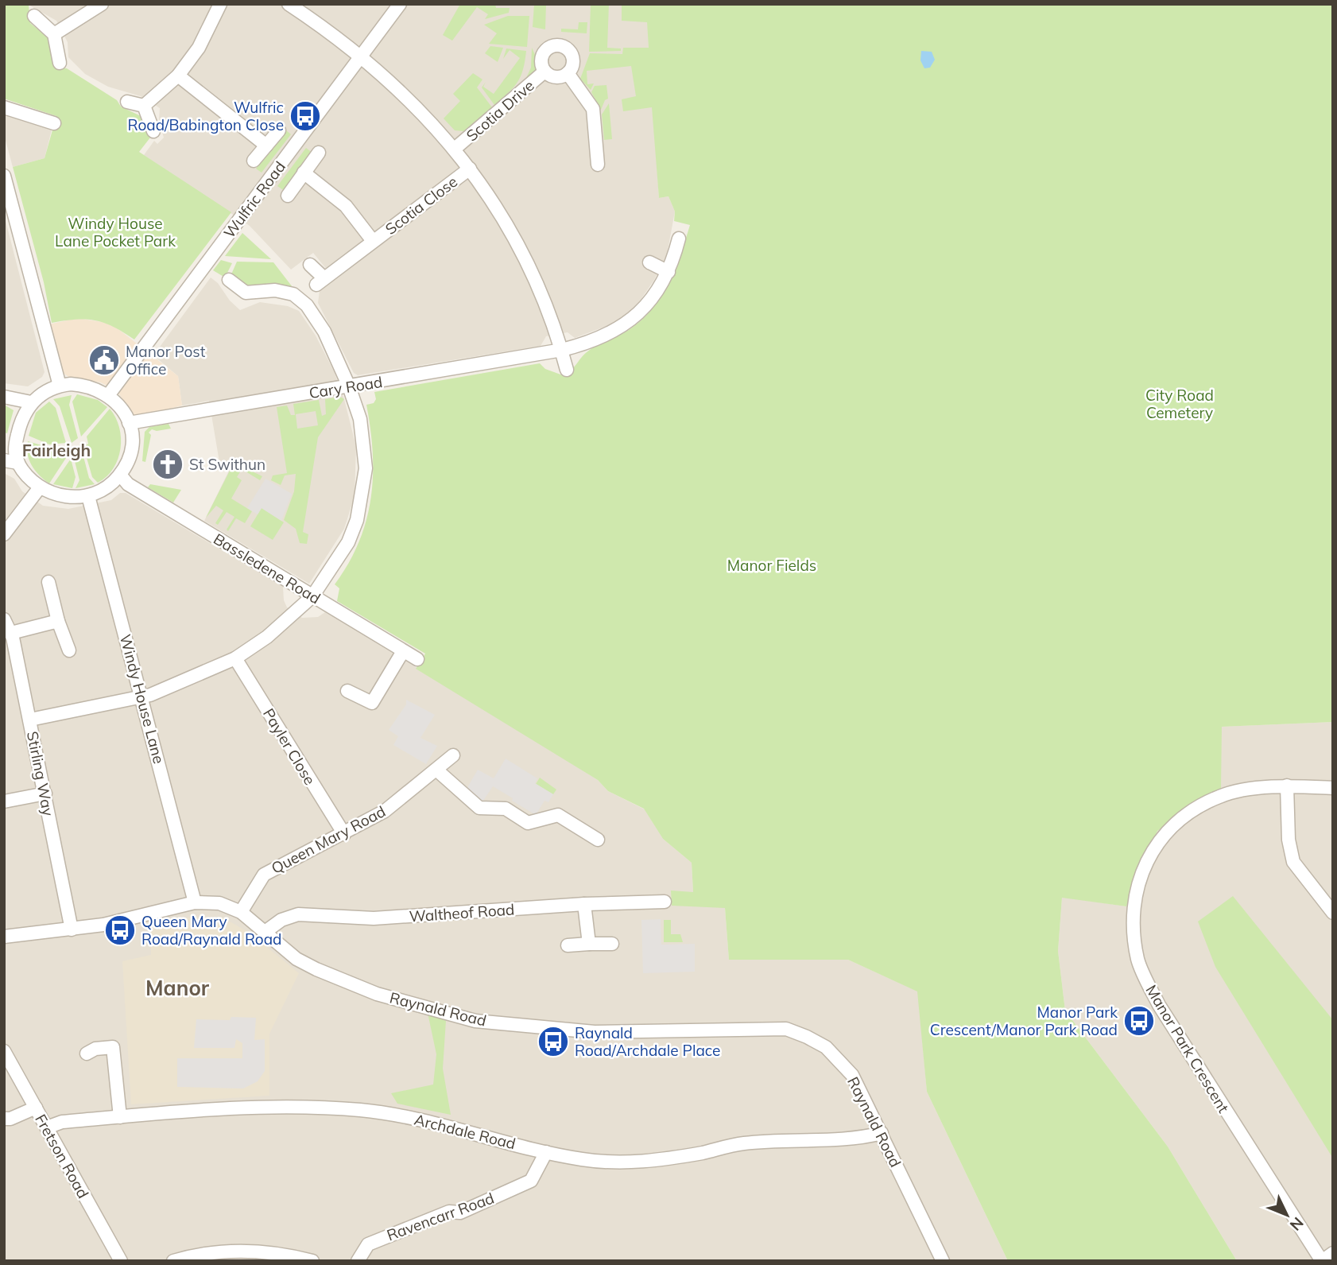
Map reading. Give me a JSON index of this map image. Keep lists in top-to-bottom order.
{
  "streets": {
    "street": [
      "Scotia Drive",
      "Wulfric Road",
      "Scotia Close",
      "Cary Road",
      "Bassledene Road",
      "Windy House Lane",
      "Payler Close",
      "Stirling Way",
      "Queen Mary Road",
      "Waltheof Road",
      "Raynald Road",
      "Manor Park Crescent",
      "Archdale Road",
      "Fretson Road",
      "Ravencarr Road"
    ]
  },
  "crossings": [
    ["Wulfric Road", "Cary Road"],
    ["Wulfric Road", "Bassledene Road"],
    ["Wulfric Road", "Windy House Lane"],
    ["Cary Road", "Bassledene Road"],
    ["Cary Road", "Windy House Lane"],
    ["Bassledene Road", "Windy House Lane"],
    ["Windy House Lane", "Raynald Road"],
    ["Payler Close", "Queen Mary Road"],
    ["Queen Mary Road", "Raynald Road"],
    ["Waltheof Road", "Raynald Road"],
    ["Raynald Road", "Archdale Road"],
    ["Archdale Road", "Fretson Road"],
    ["Archdale Road", "Ravencarr Road"]
  ],
  "districts": ["Fairleigh", "Manor"],
  "parks": ["Windy House Lane Pocket Park", "City Road Cemetery", "Manor Fields"],
  "places": {
    "bus stop": [
      "Wulfric Road/Babington Close",
      "Queen Mary Road/Raynald Road",
      "Manor Park Crescent/Manor Park Road",
      "Raynald Road/Archdale Place"
    ],
    "public building": ["Manor Post Office"],
    "church": ["St Swithun"]
  },
  "north": "bottom right"
}
